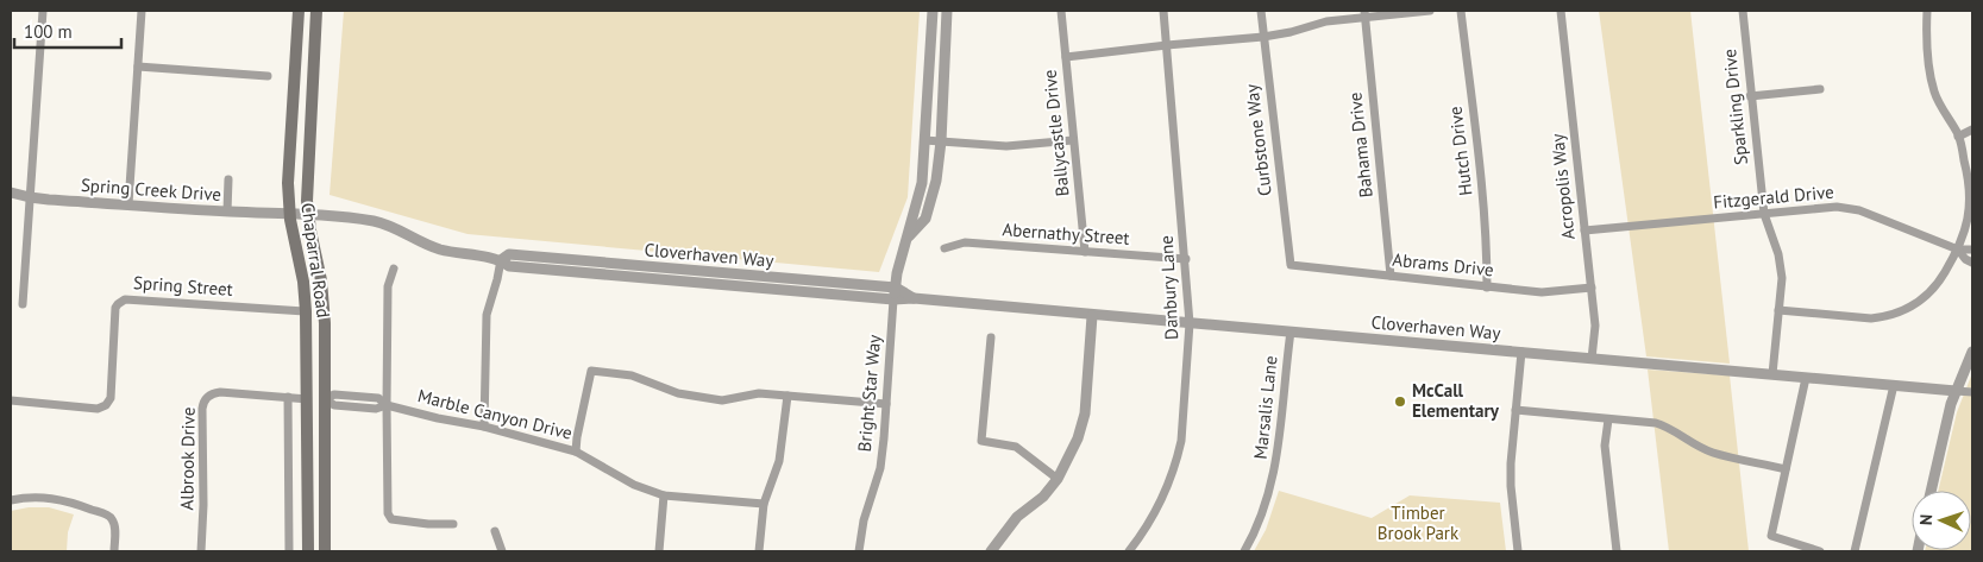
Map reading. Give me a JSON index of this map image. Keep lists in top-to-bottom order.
{
  "streets": {
    "main road": ["Chaparral Road"],
    "street": [
      "Sparkling Drive",
      "Ballycastle Drive",
      "Curbstone Way",
      "Bahama Drive",
      "Hutch Drive",
      "Acropolis Way",
      "Spring Creek Drive",
      "Fitzgerald Drive",
      "Abernathy Street",
      "Cloverhaven Way",
      "Abrams Drive",
      "Spring Street",
      "Danbury Lane",
      "Bright Star Way",
      "Marsalis Lane",
      "Marble Canyon Drive",
      "Albrook Drive"
    ]
  },
  "crossings": [
    ["Sparkling Drive", "Fitzgerald Drive"],
    ["Sparkling Drive", "Cloverhaven Way"],
    ["Ballycastle Drive", "Abernathy Street"],
    ["Curbstone Way", "Abrams Drive"],
    ["Bahama Drive", "Abrams Drive"],
    ["Hutch Drive", "Abrams Drive"],
    ["Acropolis Way", "Fitzgerald Drive"],
    ["Acropolis Way", "Cloverhaven Way"],
    ["Acropolis Way", "Abrams Drive"],
    ["Spring Creek Drive", "Cloverhaven Way"],
    ["Spring Creek Drive", "Chaparral Road"],
    ["Abernathy Street", "Danbury Lane"],
    ["Cloverhaven Way", "Chaparral Road"],
    ["Cloverhaven Way", "Danbury Lane"],
    ["Cloverhaven Way", "Bright Star Way"],
    ["Cloverhaven Way", "Marsalis Lane"],
    ["Chaparral Road", "Spring Street"],
    ["Chaparral Road", "Marble Canyon Drive"],
    ["Chaparral Road", "Albrook Drive"]
  ],
  "parks": ["Timber Brook Park"],
  "places": ["McCall Elementary"],
  "scale_bar": "100 m",
  "north": "left"
}
